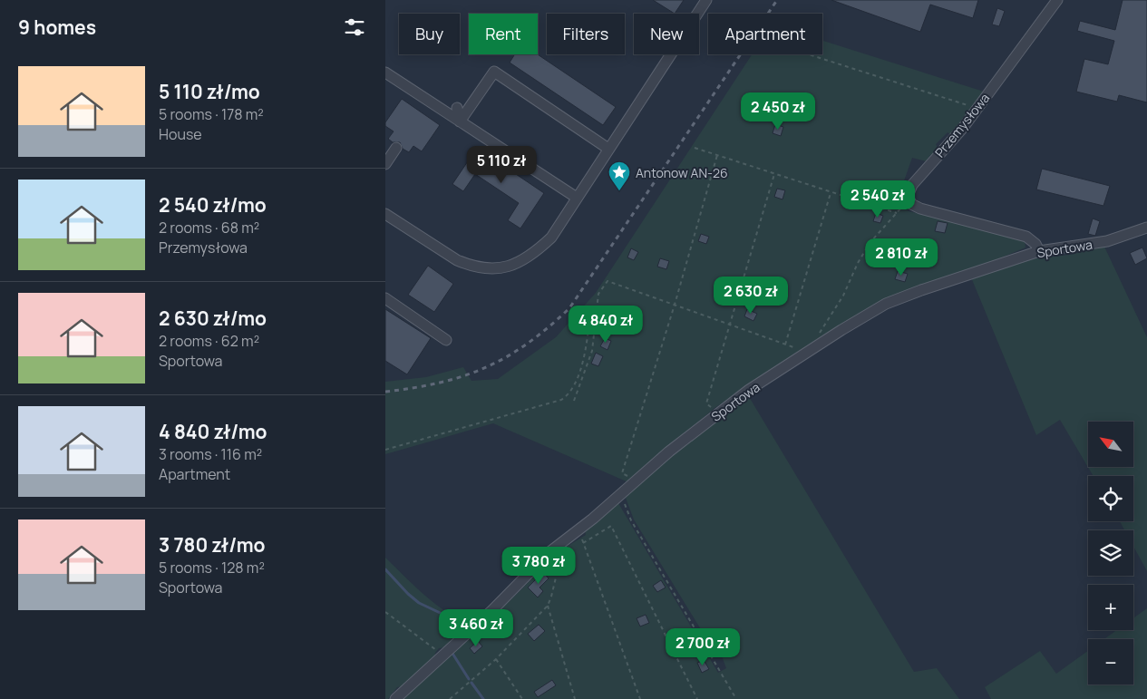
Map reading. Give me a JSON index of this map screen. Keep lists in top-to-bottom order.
{
  "streets": {
    "street": ["Przemysłowa", "Sportowa"]
  },
  "crossings": [
    ["Przemysłowa", "Sportowa"]
  ],
  "places": {
    "place": ["Antonow AN-26"]
  },
  "north": "top left",
  "page": {
    "heading": "9 homes",
    "chip": [
      "Buy",
      "Rent",
      "Filters",
      "New",
      "Apartment"
    ],
    "list": [
      {
        "name": "5 110 zł/mo",
        "note": "5 rooms · 178 m² · House"
      },
      {
        "name": "2 540 zł/mo",
        "note": "2 rooms · 68 m² · Przemysłowa"
      },
      {
        "name": "2 630 zł/mo",
        "note": "2 rooms · 62 m² · Sportowa"
      },
      {
        "name": "4 840 zł/mo",
        "note": "3 rooms · 116 m² · Apartment"
      },
      {
        "name": "3 780 zł/mo",
        "note": "5 rooms · 128 m² · Sportowa"
      }
    ],
    "price": [
      "2 450 zł",
      "5 110 zł",
      "2 540 zł",
      "2 810 zł",
      "2 630 zł",
      "4 840 zł",
      "3 780 zł",
      "3 460 zł",
      "2 700 zł"
    ],
    "map_buttons": ["+", "−"]
  }
}
